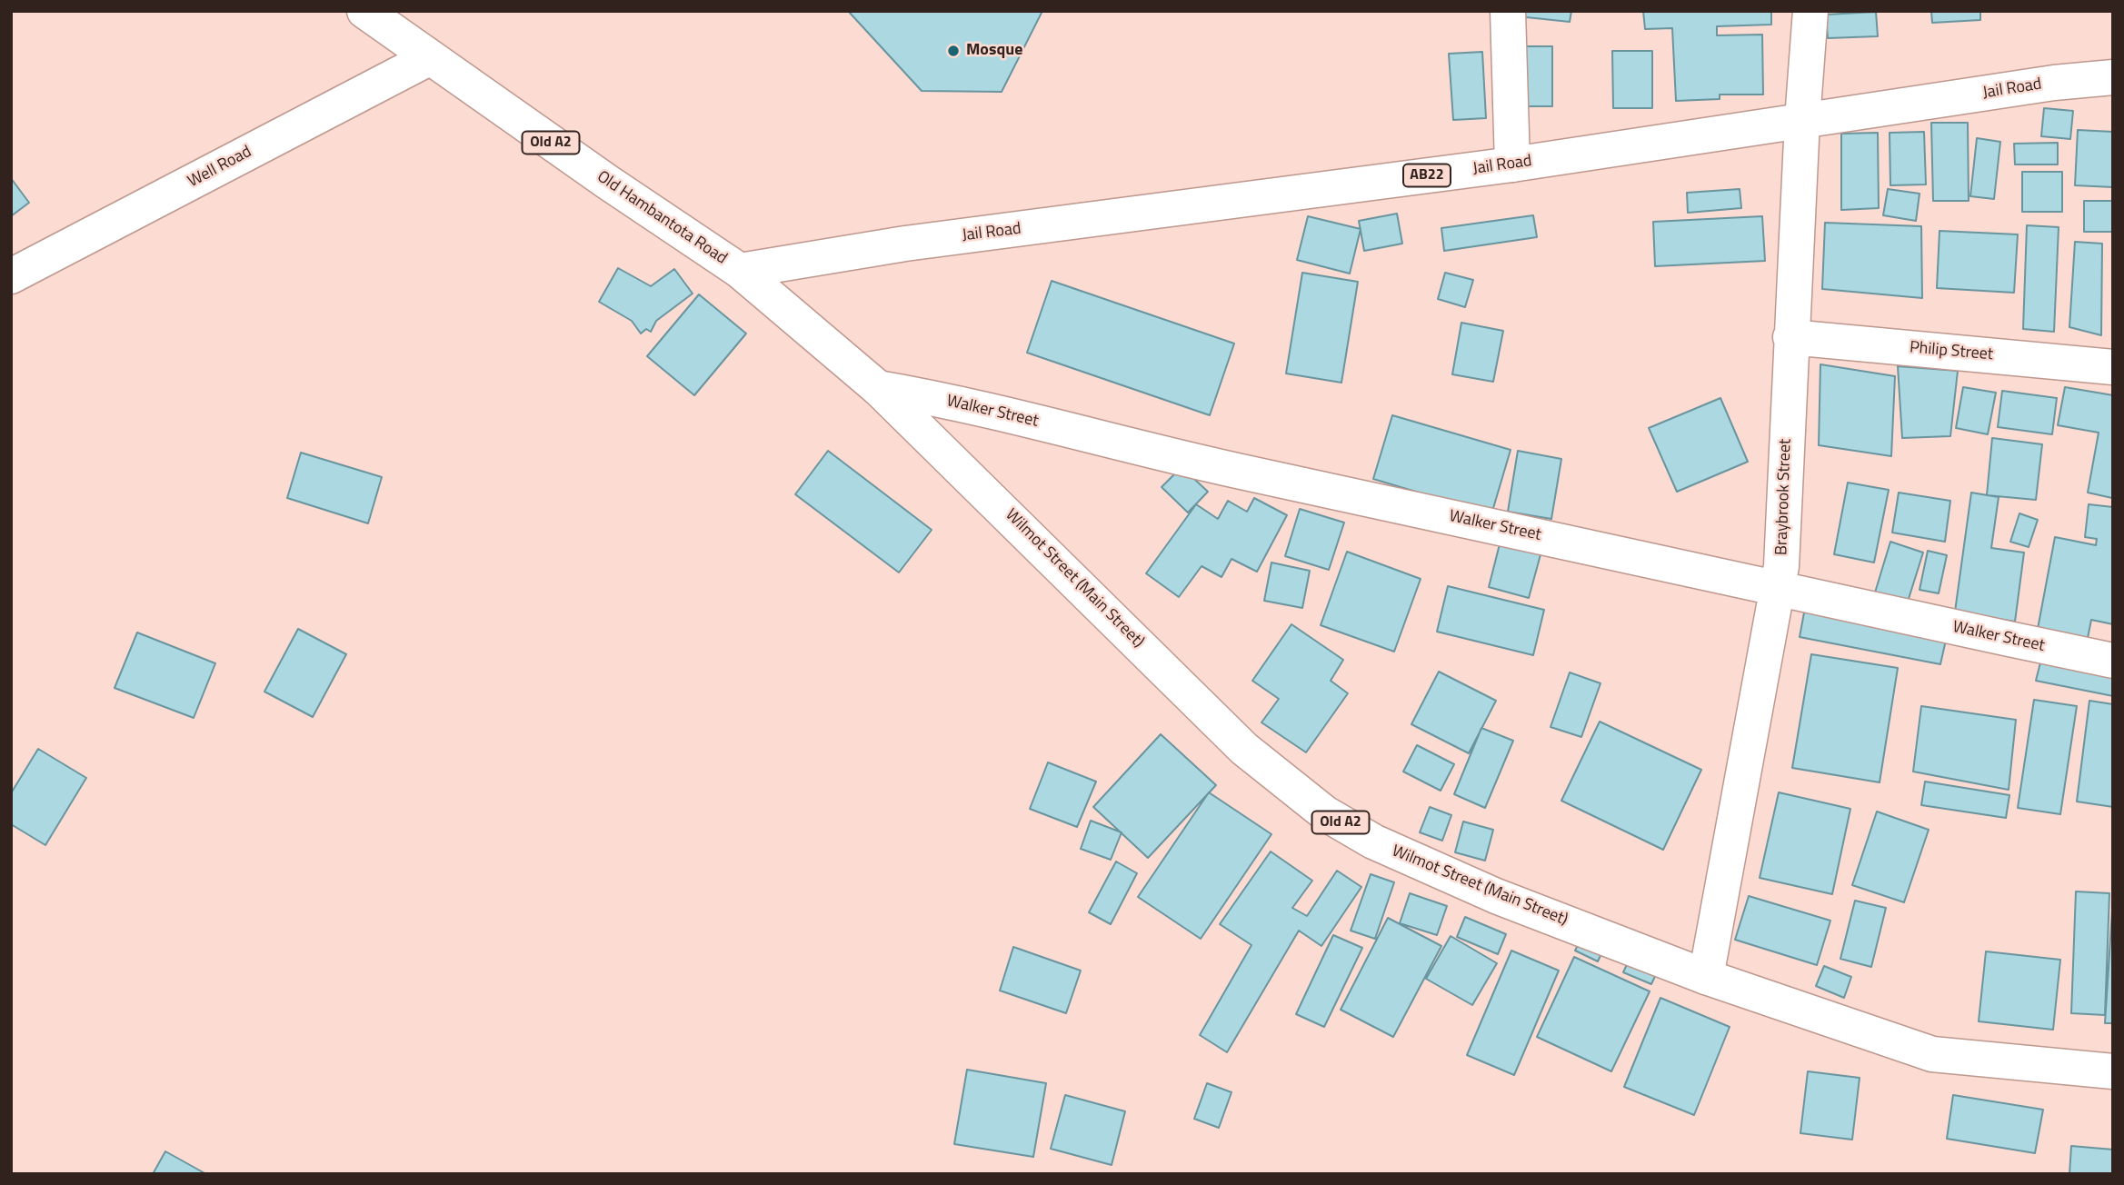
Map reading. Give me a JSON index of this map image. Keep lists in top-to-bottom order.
{
  "streets": {
    "main road": [
      "Jail Road",
      "Old A2",
      "Well Road",
      "AB22",
      "Old Hambantota Road",
      "Philip Street",
      "Walker Street",
      "Braybrook Street",
      "Wilmot Street (Main Street)"
    ]
  },
  "crossings": [
    ["Jail Road", "Old Hambantota Road"],
    ["Jail Road", "Braybrook Street"],
    ["Jail Road", "Wilmot Street (Main Street)"],
    ["Well Road", "Old Hambantota Road"],
    ["Old Hambantota Road", "Wilmot Street (Main Street)"],
    ["Philip Street", "Braybrook Street"],
    ["Walker Street", "Braybrook Street"],
    ["Walker Street", "Wilmot Street (Main Street)"],
    ["Braybrook Street", "Wilmot Street (Main Street)"]
  ],
  "places": ["Mosque"]
}
